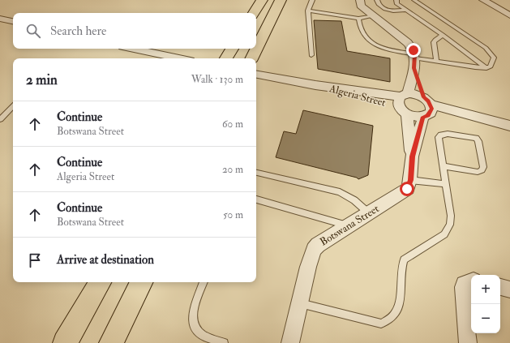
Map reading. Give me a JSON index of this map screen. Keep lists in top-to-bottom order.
{
  "streets": {
    "street": ["Algeria Street", "Botswana Street"]
  },
  "crossings": [
    ["Algeria Street", "Botswana Street"]
  ],
  "page": {
    "search": "Search here",
    "heading": ["2 min", "Walk · 130 m"],
    "list": [
      ["Continue", "Botswana Street", "60 m"],
      ["Continue", "Algeria Street", "20 m"],
      ["Continue", "Botswana Street", "50 m"],
      "Arrive at destination"
    ],
    "map_buttons": ["+", "−"]
  }
}
